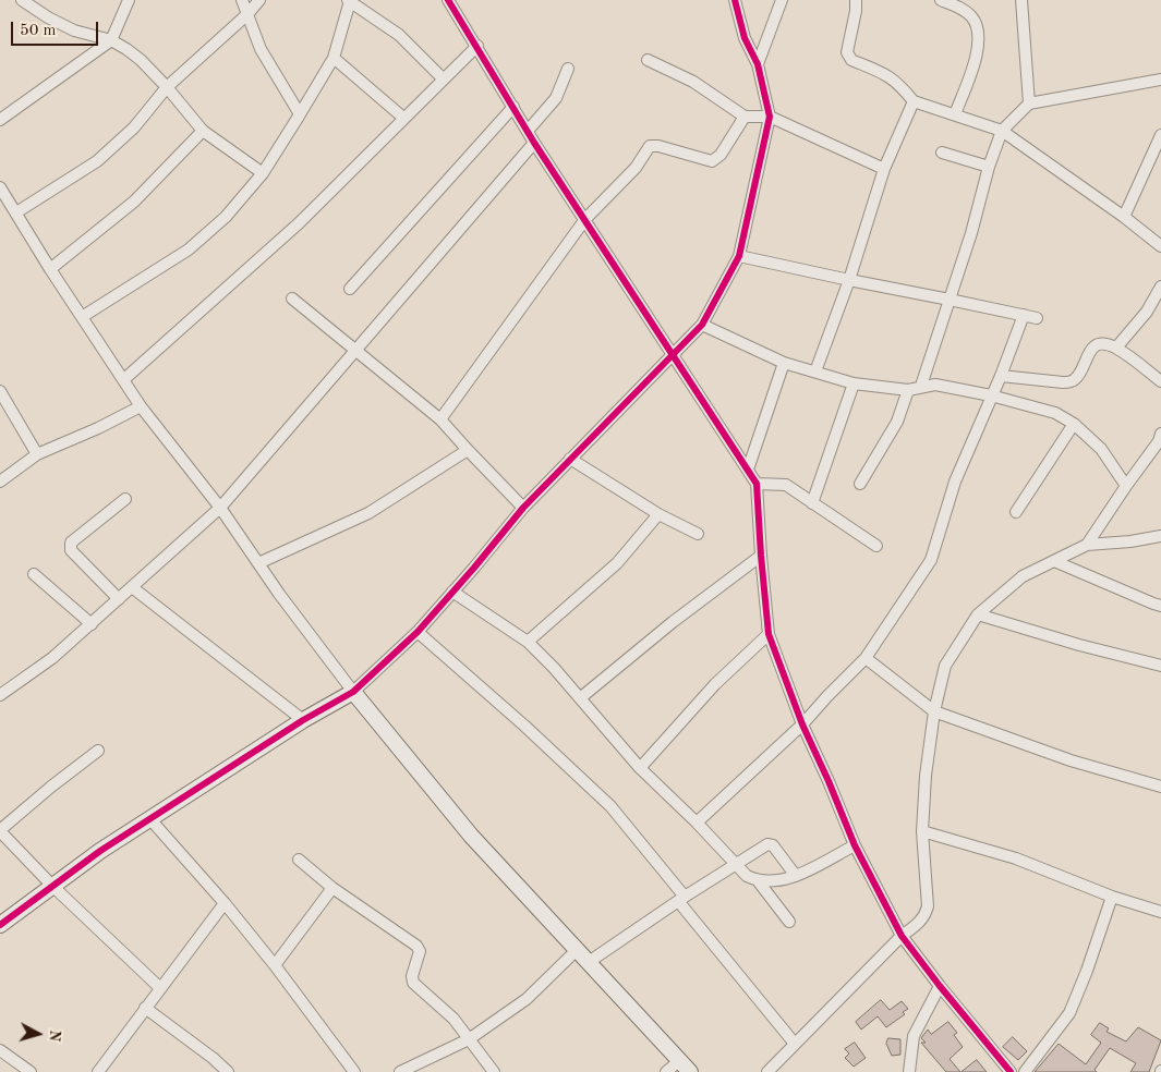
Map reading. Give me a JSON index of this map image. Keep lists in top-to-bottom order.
{
  "scale_bar": "50 m",
  "north": "right"
}
